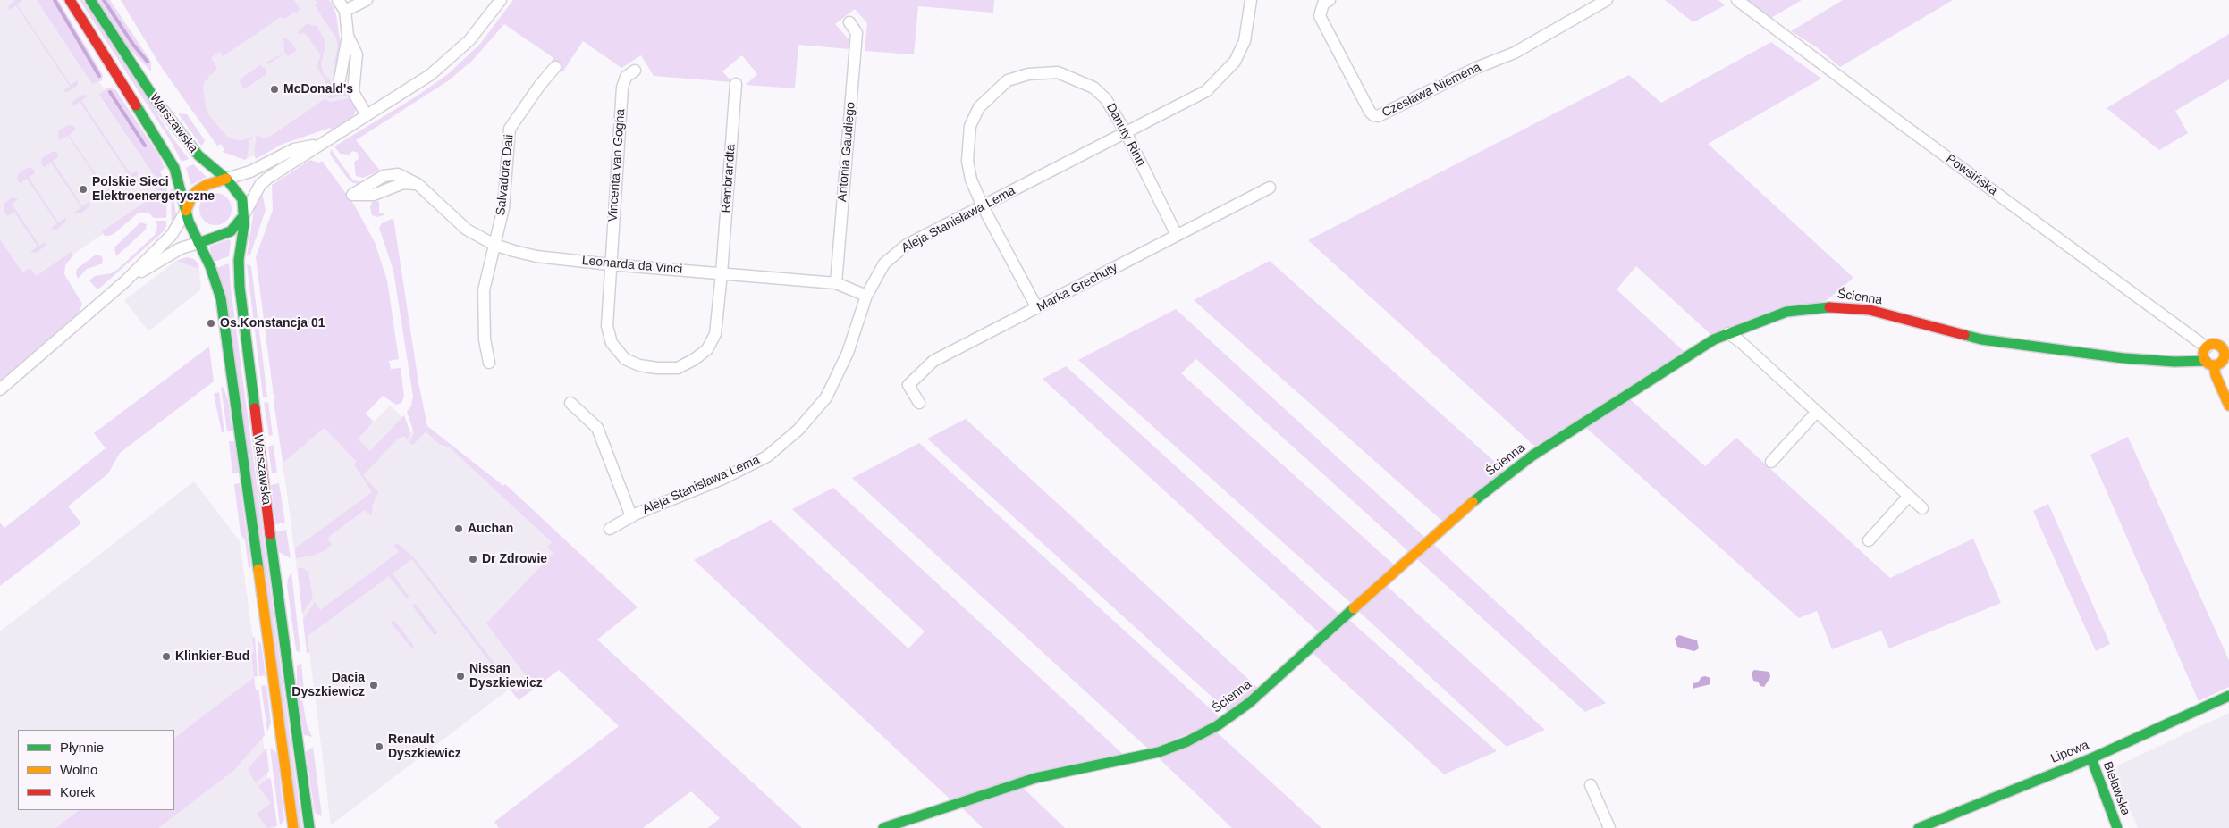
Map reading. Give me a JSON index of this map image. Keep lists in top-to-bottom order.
{
  "streets": {
    "street": [
      "Czesława Niemena",
      "Warszawska",
      "Danuty Rinn",
      "Antonia Gaudiego",
      "Vincenta van Gogha",
      "Salvadora Dali",
      "Powsińska",
      "Rembrandta",
      "Aleja Stanisława Lema",
      "Leonarda da Vinci",
      "Marka Grechuty",
      "Ścienna",
      "Lipowa",
      "Bielawska"
    ]
  },
  "crossings": [
    ["Danuty Rinn", "Aleja Stanisława Lema"],
    ["Danuty Rinn", "Marka Grechuty"],
    ["Antonia Gaudiego", "Leonarda da Vinci"],
    ["Vincenta van Gogha", "Rembrandta"],
    ["Vincenta van Gogha", "Leonarda da Vinci"],
    ["Salvadora Dali", "Leonarda da Vinci"],
    ["Powsińska", "Ścienna"],
    ["Rembrandta", "Leonarda da Vinci"],
    ["Aleja Stanisława Lema", "Leonarda da Vinci"],
    ["Lipowa", "Bielawska"]
  ],
  "places": [
    "McDonald's",
    "Polskie Sieci Elektroenergetyczne",
    "Os.Konstancja 01",
    "Auchan",
    "Dr Zdrowie",
    "Klinkier-Bud",
    "Nissan Dyszkiewicz",
    "Dacia Dyszkiewicz",
    "Renault Dyszkiewicz"
  ],
  "legend": ["Płynnie", "Wolno", "Korek"]
}
